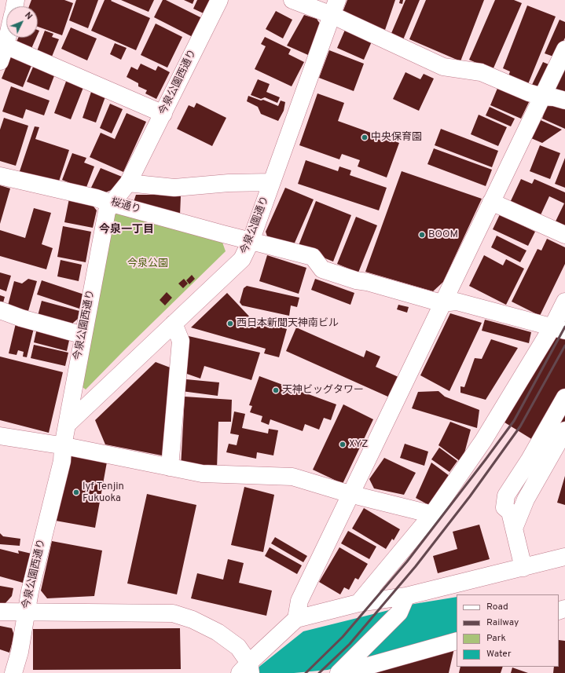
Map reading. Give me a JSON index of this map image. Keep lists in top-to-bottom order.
{
  "streets": {
    "street": ["今泉公園西通り", "桜通り", "今泉公園通り"]
  },
  "crossings": [
    ["今泉公園西通り", "桜通り"],
    ["今泉公園西通り", "今泉公園通り"],
    ["桜通り", "今泉公園通り"]
  ],
  "districts": ["今泉一丁目"],
  "parks": ["今泉公園"],
  "places": [
    "中央保育園",
    "BOOM",
    "西日本新聞天神南ビル",
    "天神ビッグタワー",
    "XYZ",
    "lyf Tenjin Fukuoka"
  ],
  "legend": [
    "Road",
    "Railway",
    "Park",
    "Water"
  ],
  "north": "top right"
}
